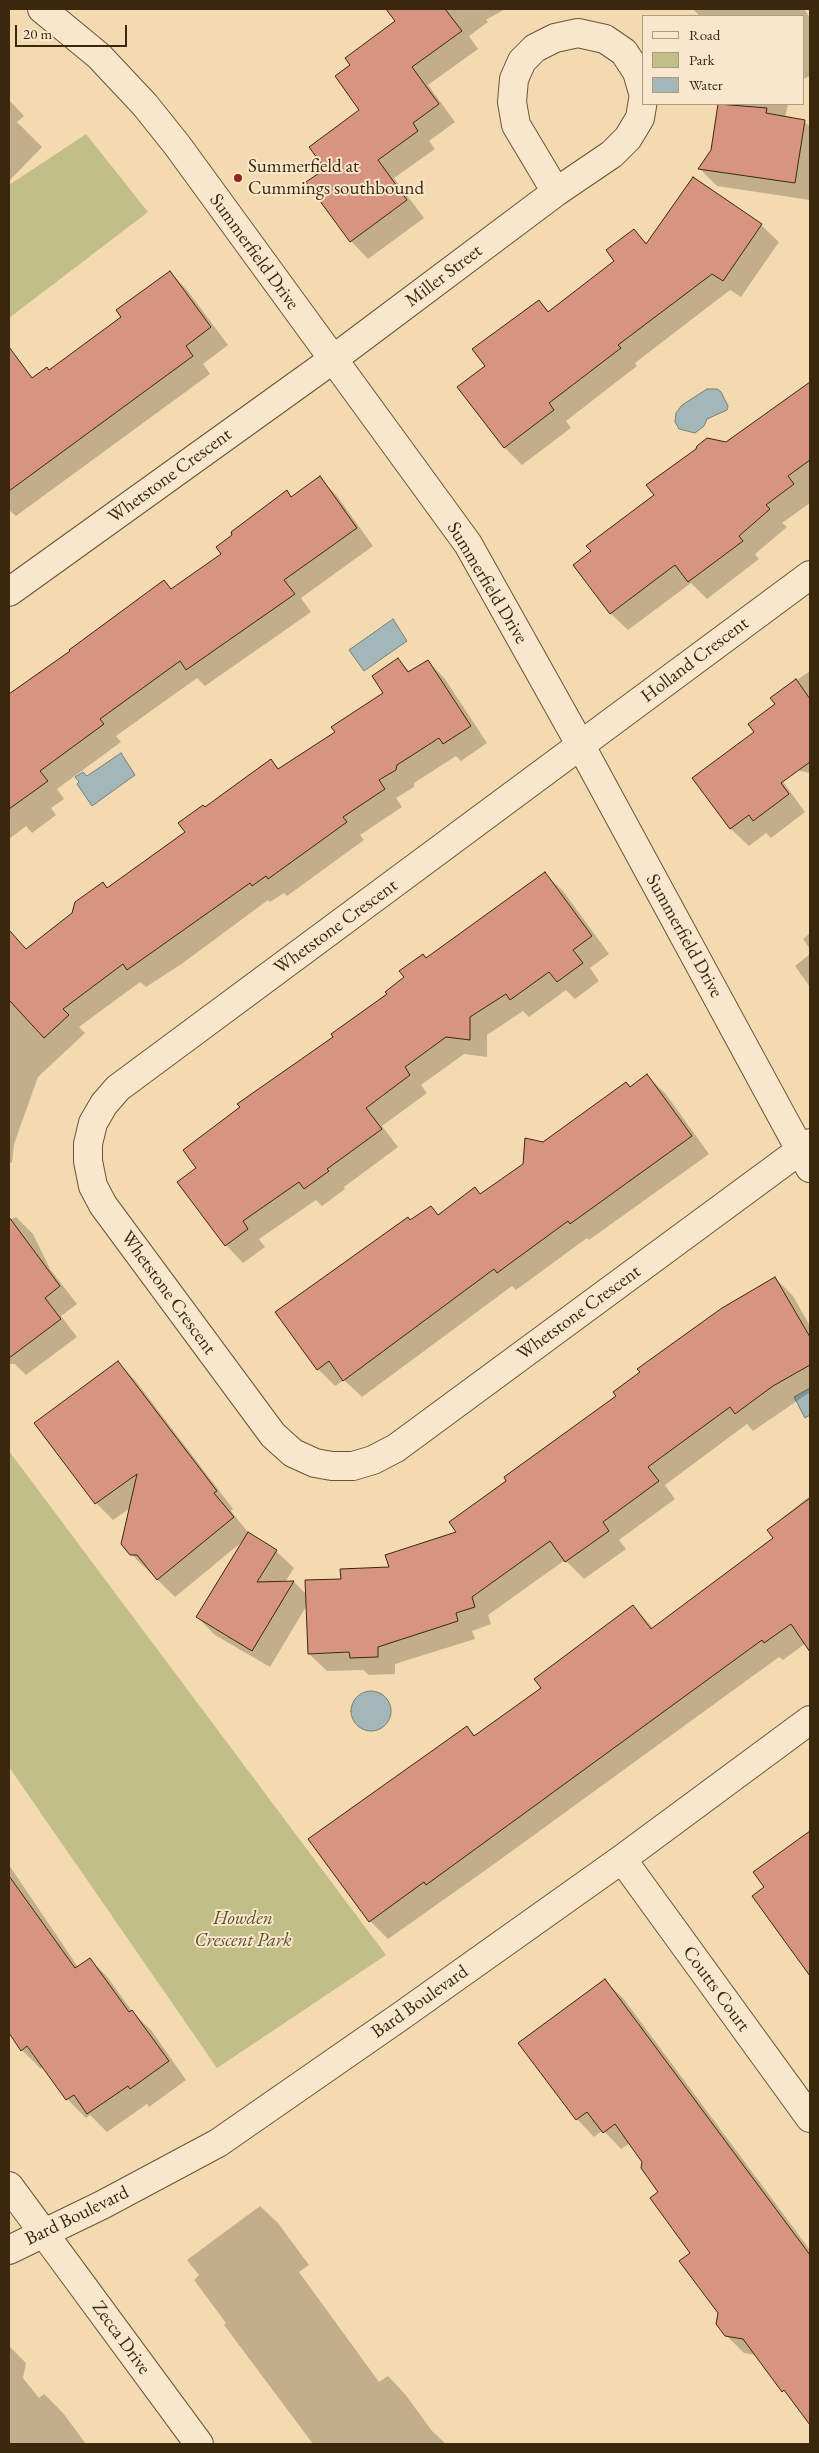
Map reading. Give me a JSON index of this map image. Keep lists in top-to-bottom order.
{
  "streets": {
    "street": [
      "Summerfield Drive",
      "Miller Street",
      "Whetstone Crescent",
      "Holland Crescent",
      "Coutts Court",
      "Bard Boulevard",
      "Zecca Drive"
    ]
  },
  "crossings": [
    ["Summerfield Drive", "Miller Street"],
    ["Summerfield Drive", "Whetstone Crescent"],
    ["Summerfield Drive", "Holland Crescent"],
    ["Miller Street", "Whetstone Crescent"],
    ["Whetstone Crescent", "Holland Crescent"],
    ["Coutts Court", "Bard Boulevard"],
    ["Bard Boulevard", "Zecca Drive"]
  ],
  "parks": ["Howden Crescent Park"],
  "places": ["Summerfield at Cummings southbound"],
  "legend": ["Road", "Park", "Water"],
  "scale_bar": "20 m"
}
